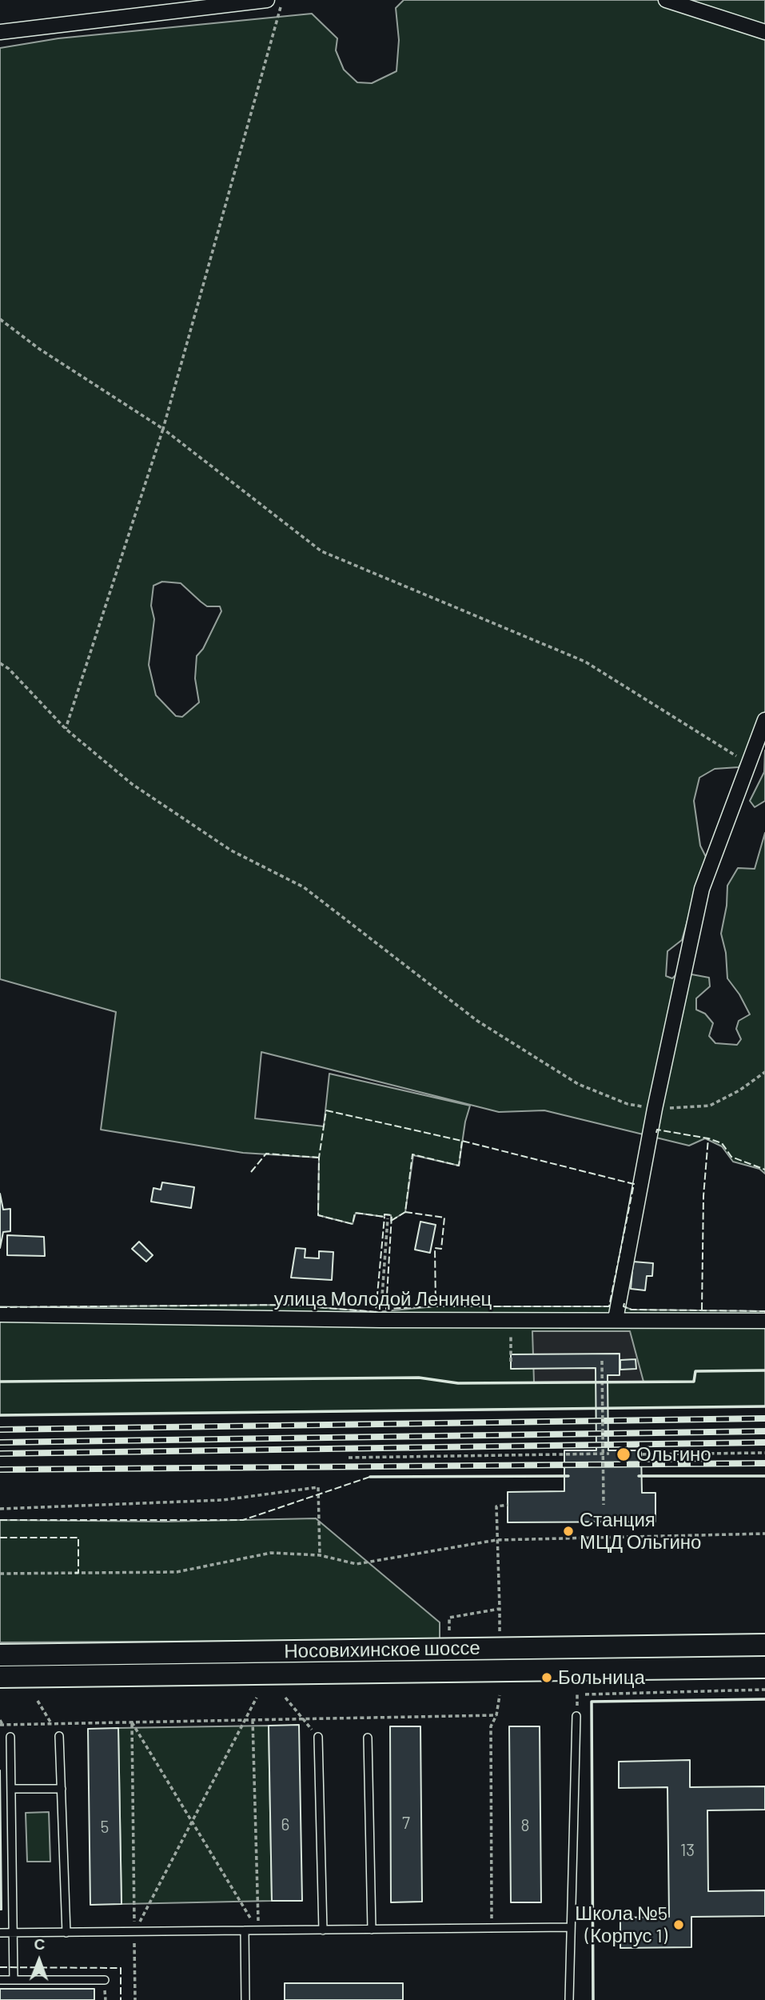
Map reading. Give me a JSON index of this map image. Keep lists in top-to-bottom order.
{
  "streets": {
    "main road": ["Носовихинское шоссе"],
    "street": ["улица Молодой Ленинец"]
  },
  "places": [
    "Ольгино",
    "Станция МЦД Ольгино",
    "Больница",
    "Школа №5 (Корпус 1)"
  ],
  "house_numbers": [
    "7",
    "6",
    "8",
    "5",
    "13"
  ],
  "north": "top"
}
